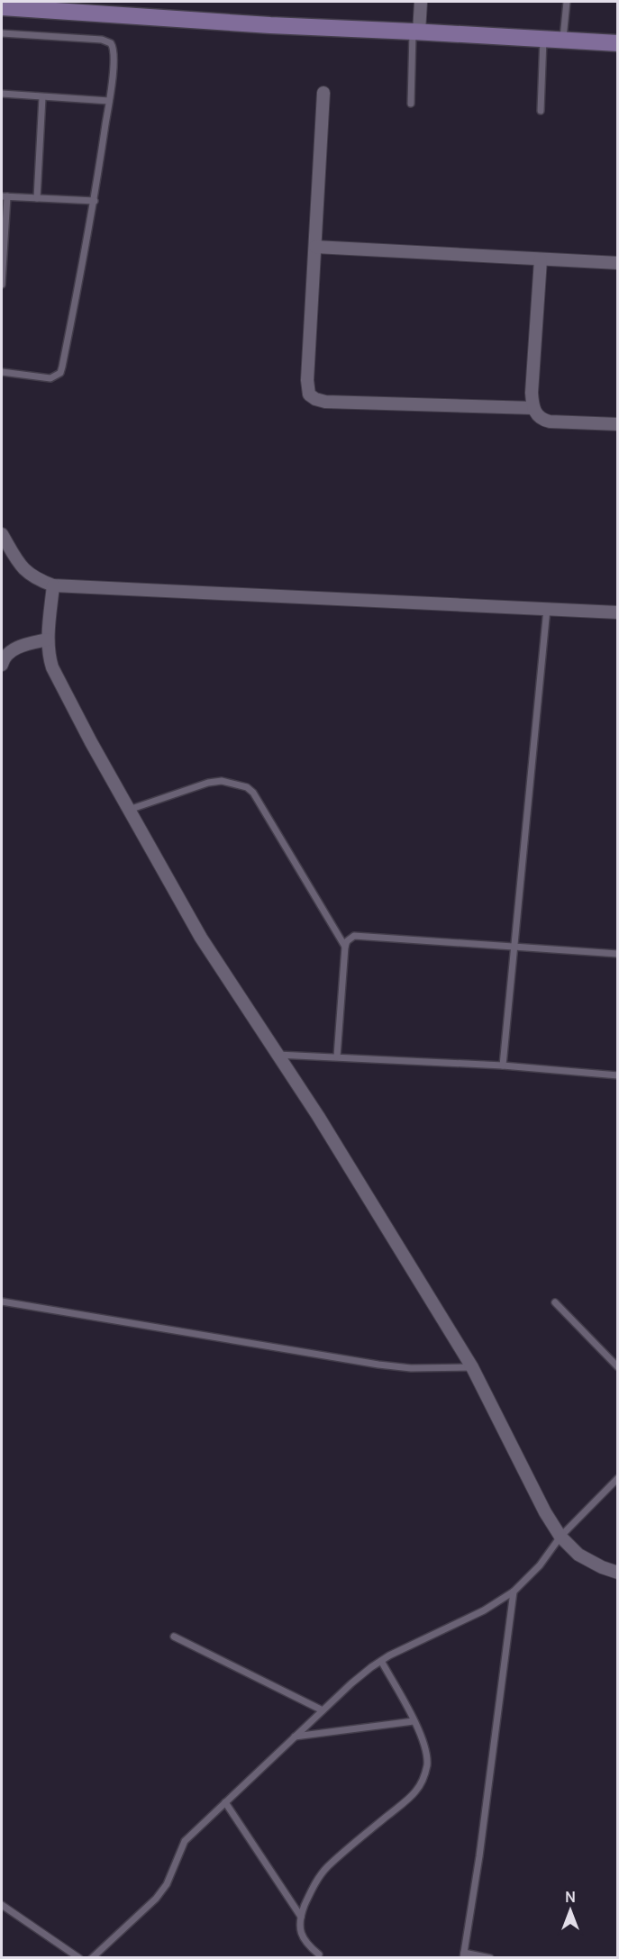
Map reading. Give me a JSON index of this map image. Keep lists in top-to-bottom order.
{
  "north": "top"
}
